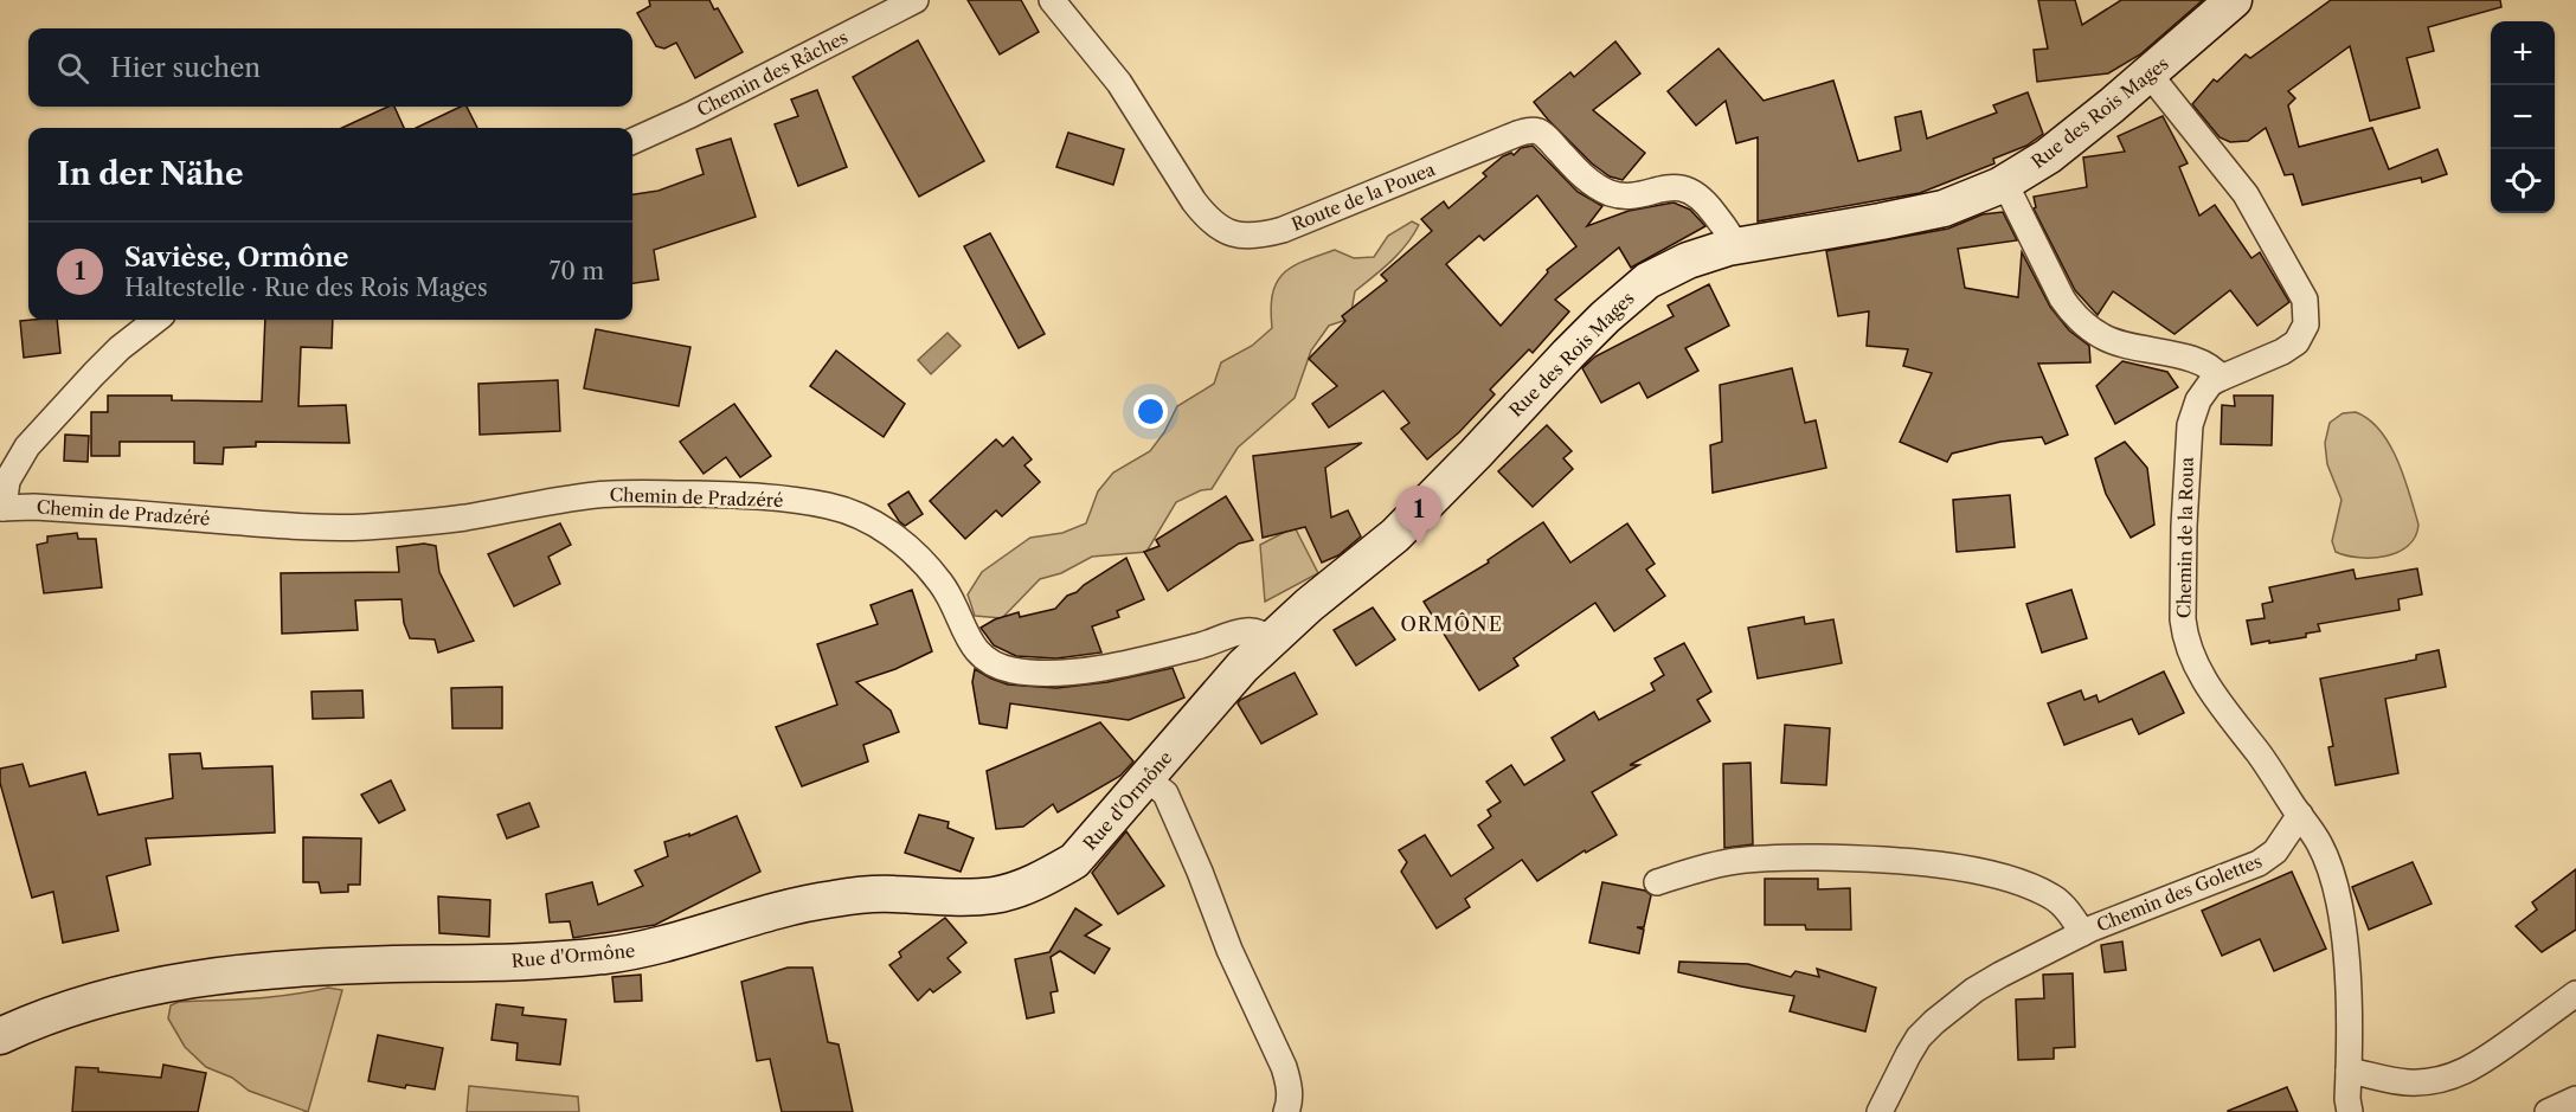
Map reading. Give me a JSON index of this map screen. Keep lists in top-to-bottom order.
{
  "streets": {
    "street": [
      "Chemin des Râches",
      "Rue des Rois Mages",
      "Route de la Pouea",
      "Chemin de Pradzéré",
      "Chemin de la Roua",
      "Rue d'Ormône",
      "Chemin des Golettes"
    ]
  },
  "crossings": [
    ["Rue des Rois Mages", "Route de la Pouea"],
    ["Rue des Rois Mages", "Chemin de Pradzéré"],
    ["Rue des Rois Mages", "Chemin de la Roua"],
    ["Rue des Rois Mages", "Rue d'Ormône"],
    ["Chemin de la Roua", "Chemin des Golettes"]
  ],
  "districts": ["ORMÔNE"],
  "page": {
    "map_buttons": ["+", "−"],
    "search": "Hier suchen",
    "heading": "In der Nähe",
    "list": [
      {
        "mark": "1",
        "name": "Savièse, Ormône",
        "note": "Haltestelle · Rue des Rois Mages",
        "value": "70 m"
      }
    ],
    "pins": "1"
  }
}
